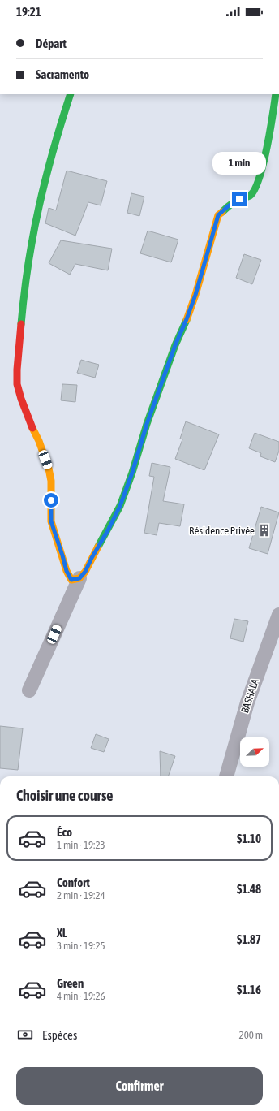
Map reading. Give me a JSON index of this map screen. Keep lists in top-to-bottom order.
{
  "streets": {
    "street": ["BASHALA"]
  },
  "places": {
    "building": ["Résidence Privée"]
  },
  "north": "top right",
  "page": {
    "status": "19:21",
    "banner": ["Départ", "Sacramento"],
    "bubble": "1 min",
    "heading": "Choisir une course",
    "list": [
      {
        "name": "Éco",
        "note": "1 min · 19:23",
        "value": "$1.10"
      },
      {
        "name": "Confort",
        "note": "2 min · 19:24",
        "value": "$1.48"
      },
      {
        "name": "XL",
        "note": "3 min · 19:25",
        "value": "$1.87"
      },
      {
        "name": "Green",
        "note": "4 min · 19:26",
        "value": "$1.16"
      }
    ],
    "pay": ["Espèces", "200 m"],
    "buttons": "Confirmer"
  }
}
